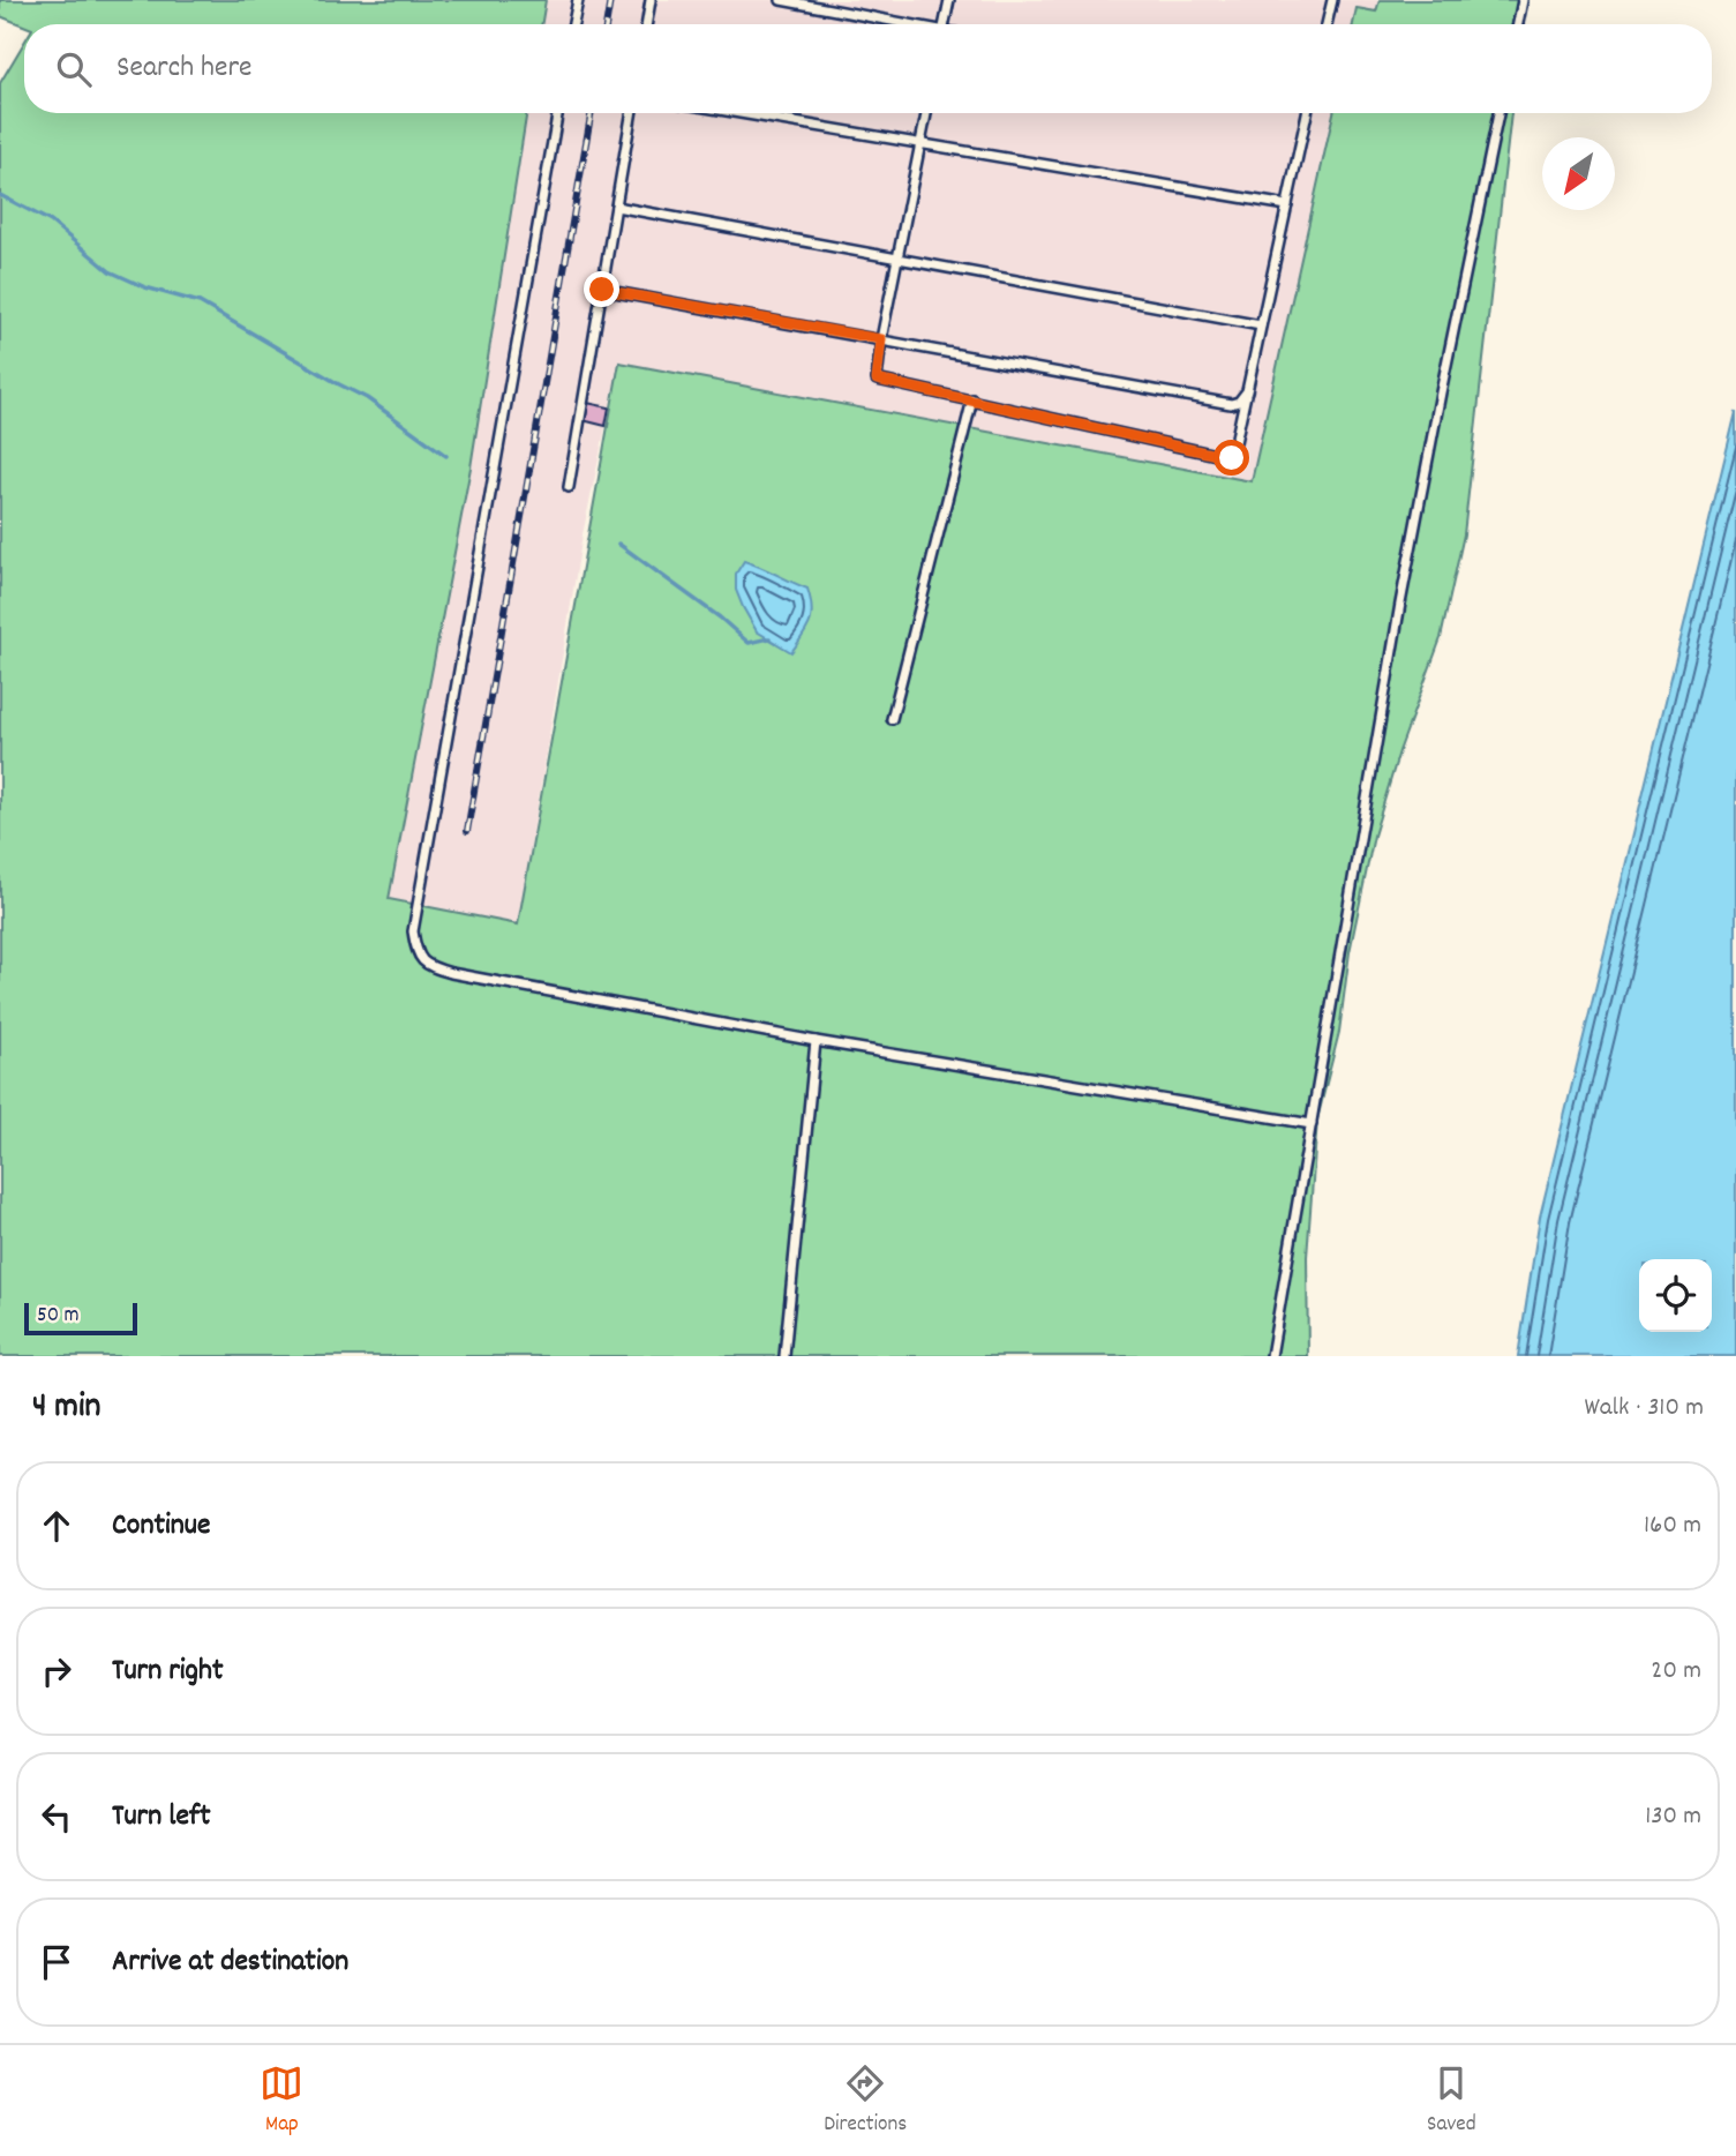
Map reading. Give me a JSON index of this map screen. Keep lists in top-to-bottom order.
{
  "scale_bar": "50 m",
  "north": "bottom left",
  "page": {
    "search": "Search here",
    "scale": "50 m",
    "heading": ["4 min", "Walk · 310 m"],
    "list": [
      ["Continue", "160 m"],
      ["Turn right", "20 m"],
      ["Turn left", "130 m"],
      "Arrive at destination"
    ],
    "nav": ["Map", "Directions", "Saved"]
  }
}
